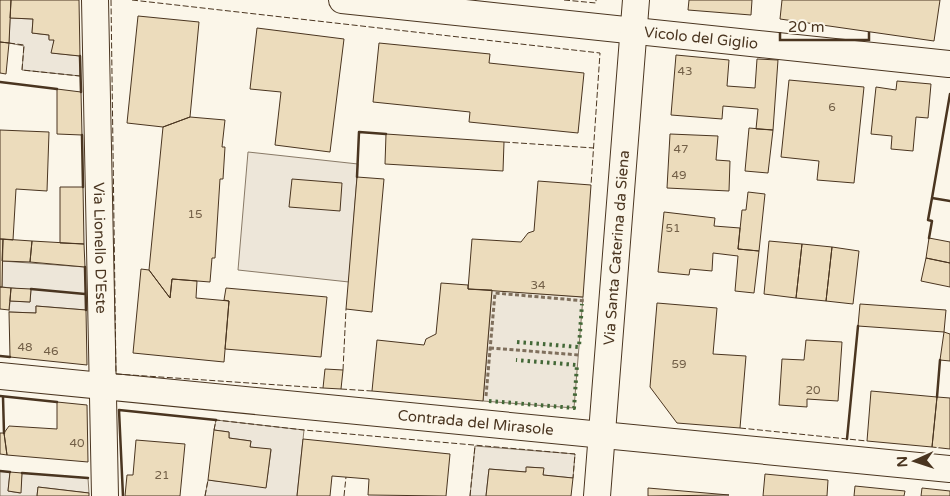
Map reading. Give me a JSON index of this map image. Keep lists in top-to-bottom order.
{
  "streets": {
    "street": [
      "Vicolo del Giglio",
      "Via Lionello D'Este",
      "Via Santa Caterina da Siena",
      "Contrada del Mirasole"
    ]
  },
  "crossings": [
    ["Vicolo del Giglio", "Via Santa Caterina da Siena"],
    ["Via Lionello D'Este", "Contrada del Mirasole"],
    ["Via Santa Caterina da Siena", "Contrada del Mirasole"]
  ],
  "house_numbers": [
    "43",
    "6",
    "47",
    "49",
    "15",
    "51",
    "34",
    "48",
    "46",
    "59",
    "20",
    "40",
    "21"
  ],
  "scale_bar": "20 m",
  "north": "left"
}
